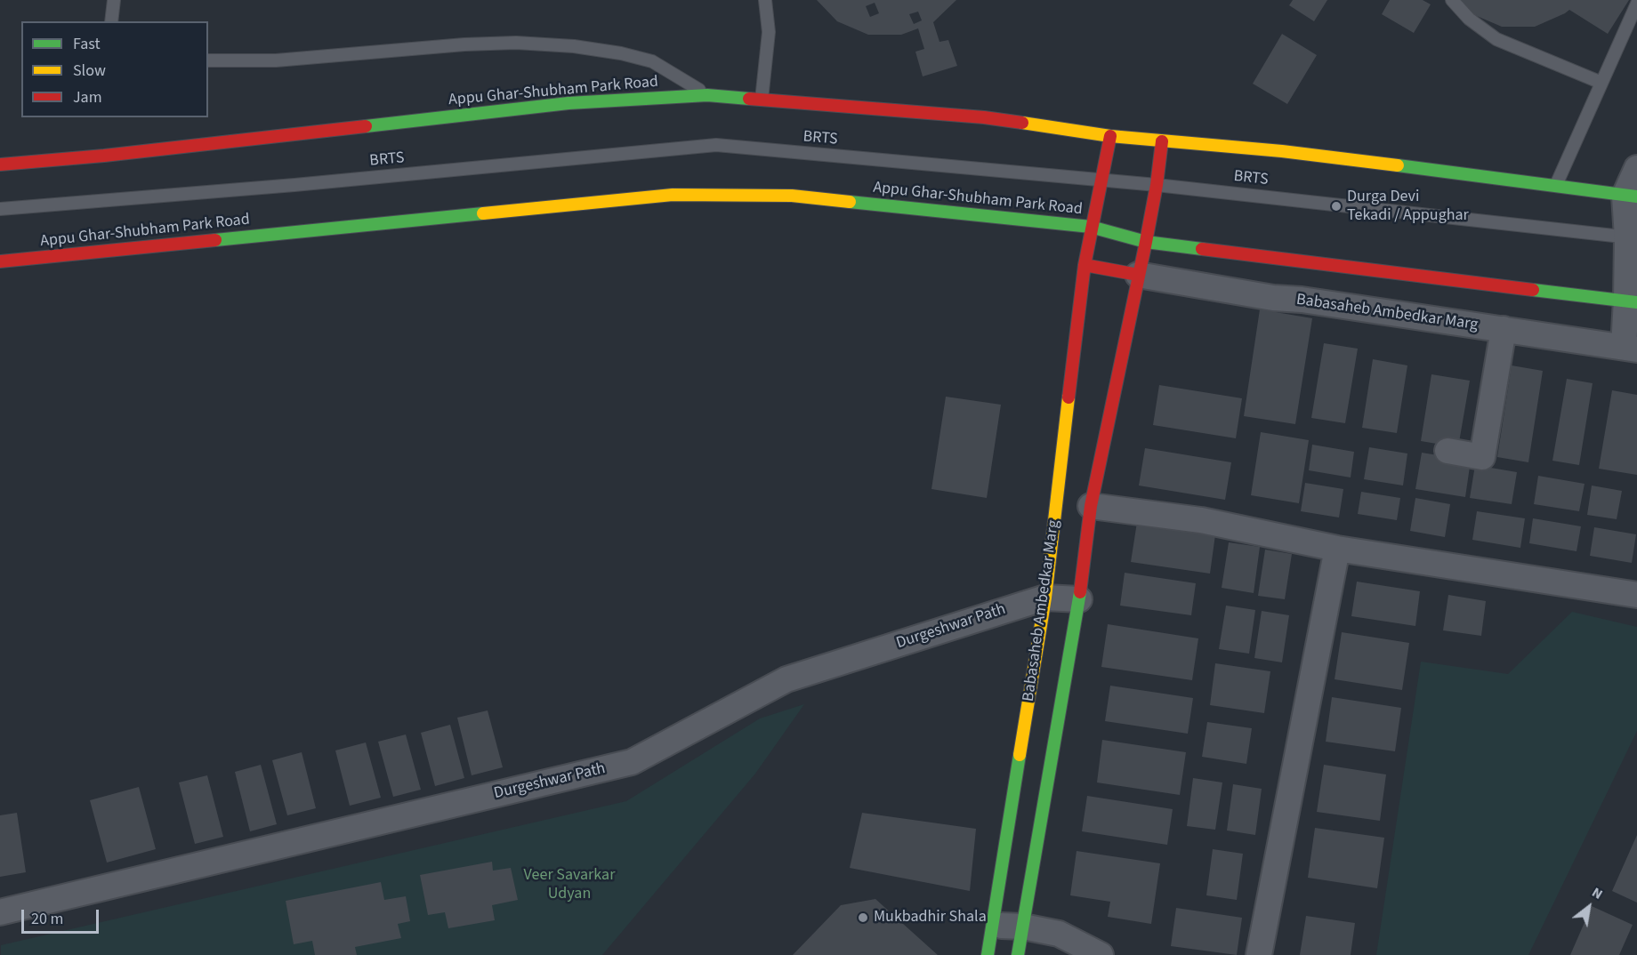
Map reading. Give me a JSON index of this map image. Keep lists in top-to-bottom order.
{
  "streets": {
    "main road": ["Appu Ghar-Shubham Park Road", "Babasaheb Ambedkar Marg"],
    "street": ["Durgeshwar Path"],
    "lane": ["BRTS"]
  },
  "crossings": [
    ["Appu Ghar-Shubham Park Road", "Babasaheb Ambedkar Marg"],
    ["BRTS", "Babasaheb Ambedkar Marg"],
    ["Babasaheb Ambedkar Marg", "Durgeshwar Path"]
  ],
  "parks": ["Veer Savarkar Udyan"],
  "places": ["Durga Devi Tekadi / Appughar", "Mukbadhir Shala"],
  "legend": ["Fast", "Slow", "Jam"],
  "scale_bar": "20 m",
  "north": "top right"
}
